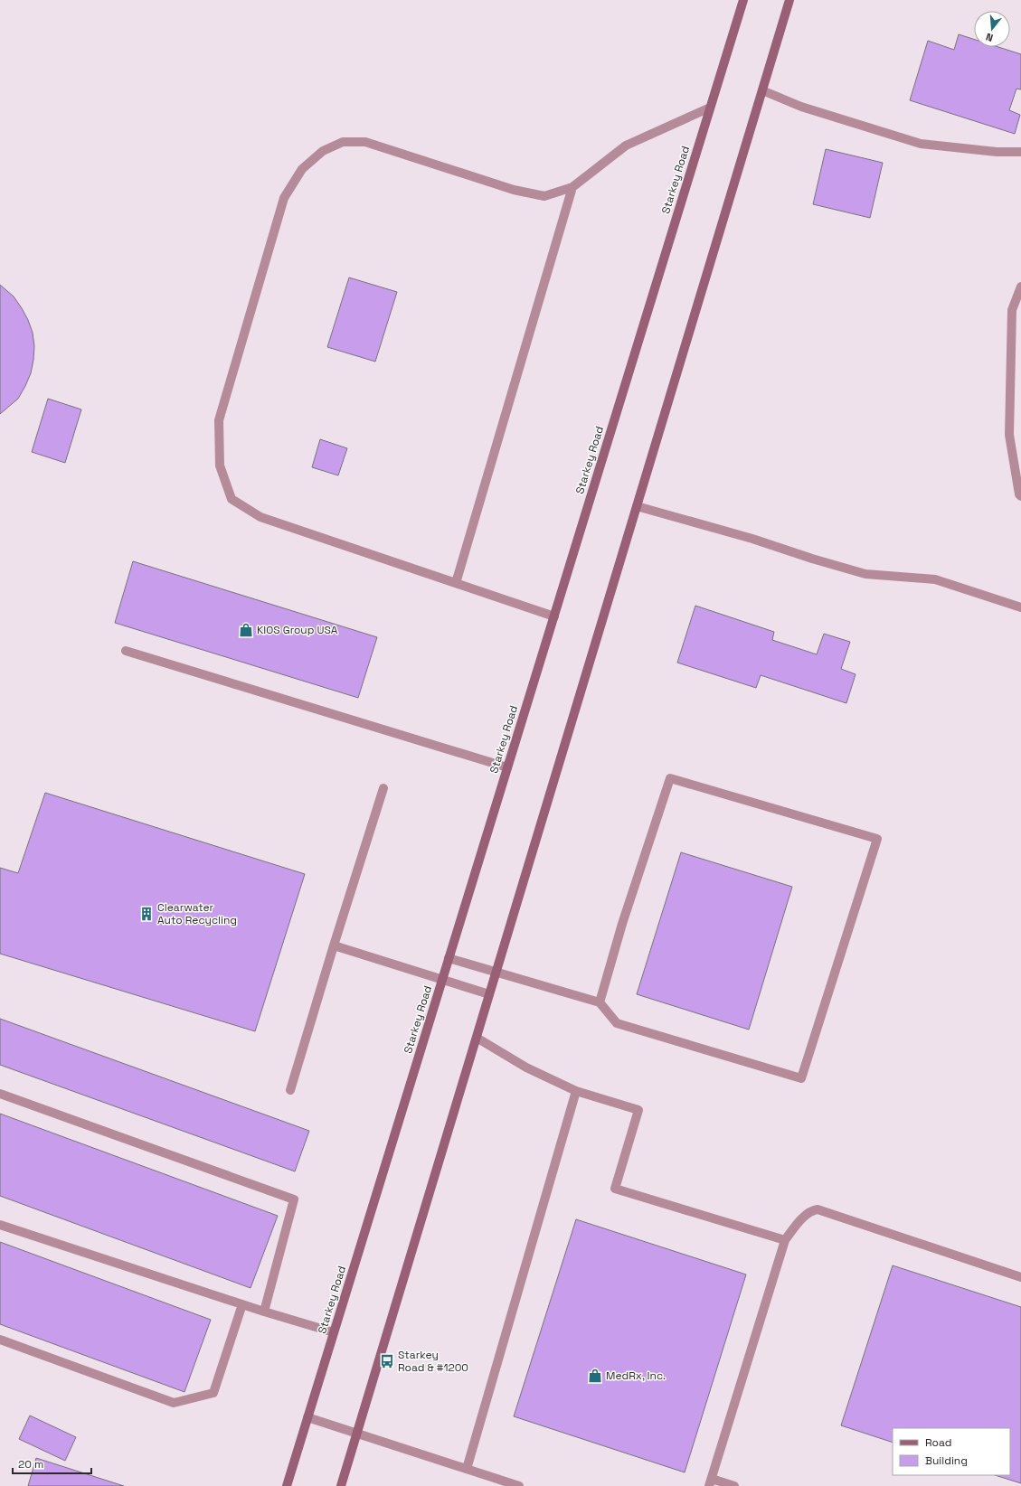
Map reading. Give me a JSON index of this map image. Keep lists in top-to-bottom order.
{
  "streets": {
    "main road": ["Starkey Road"]
  },
  "places": {
    "shop": ["KIOS Group USA", "MedRx, Inc."],
    "building": ["Clearwater Auto Recycling"],
    "bus stop": ["Starkey Road & #1200"]
  },
  "legend": ["Road", "Building"],
  "scale_bar": "20 m",
  "north": "bottom"
}
